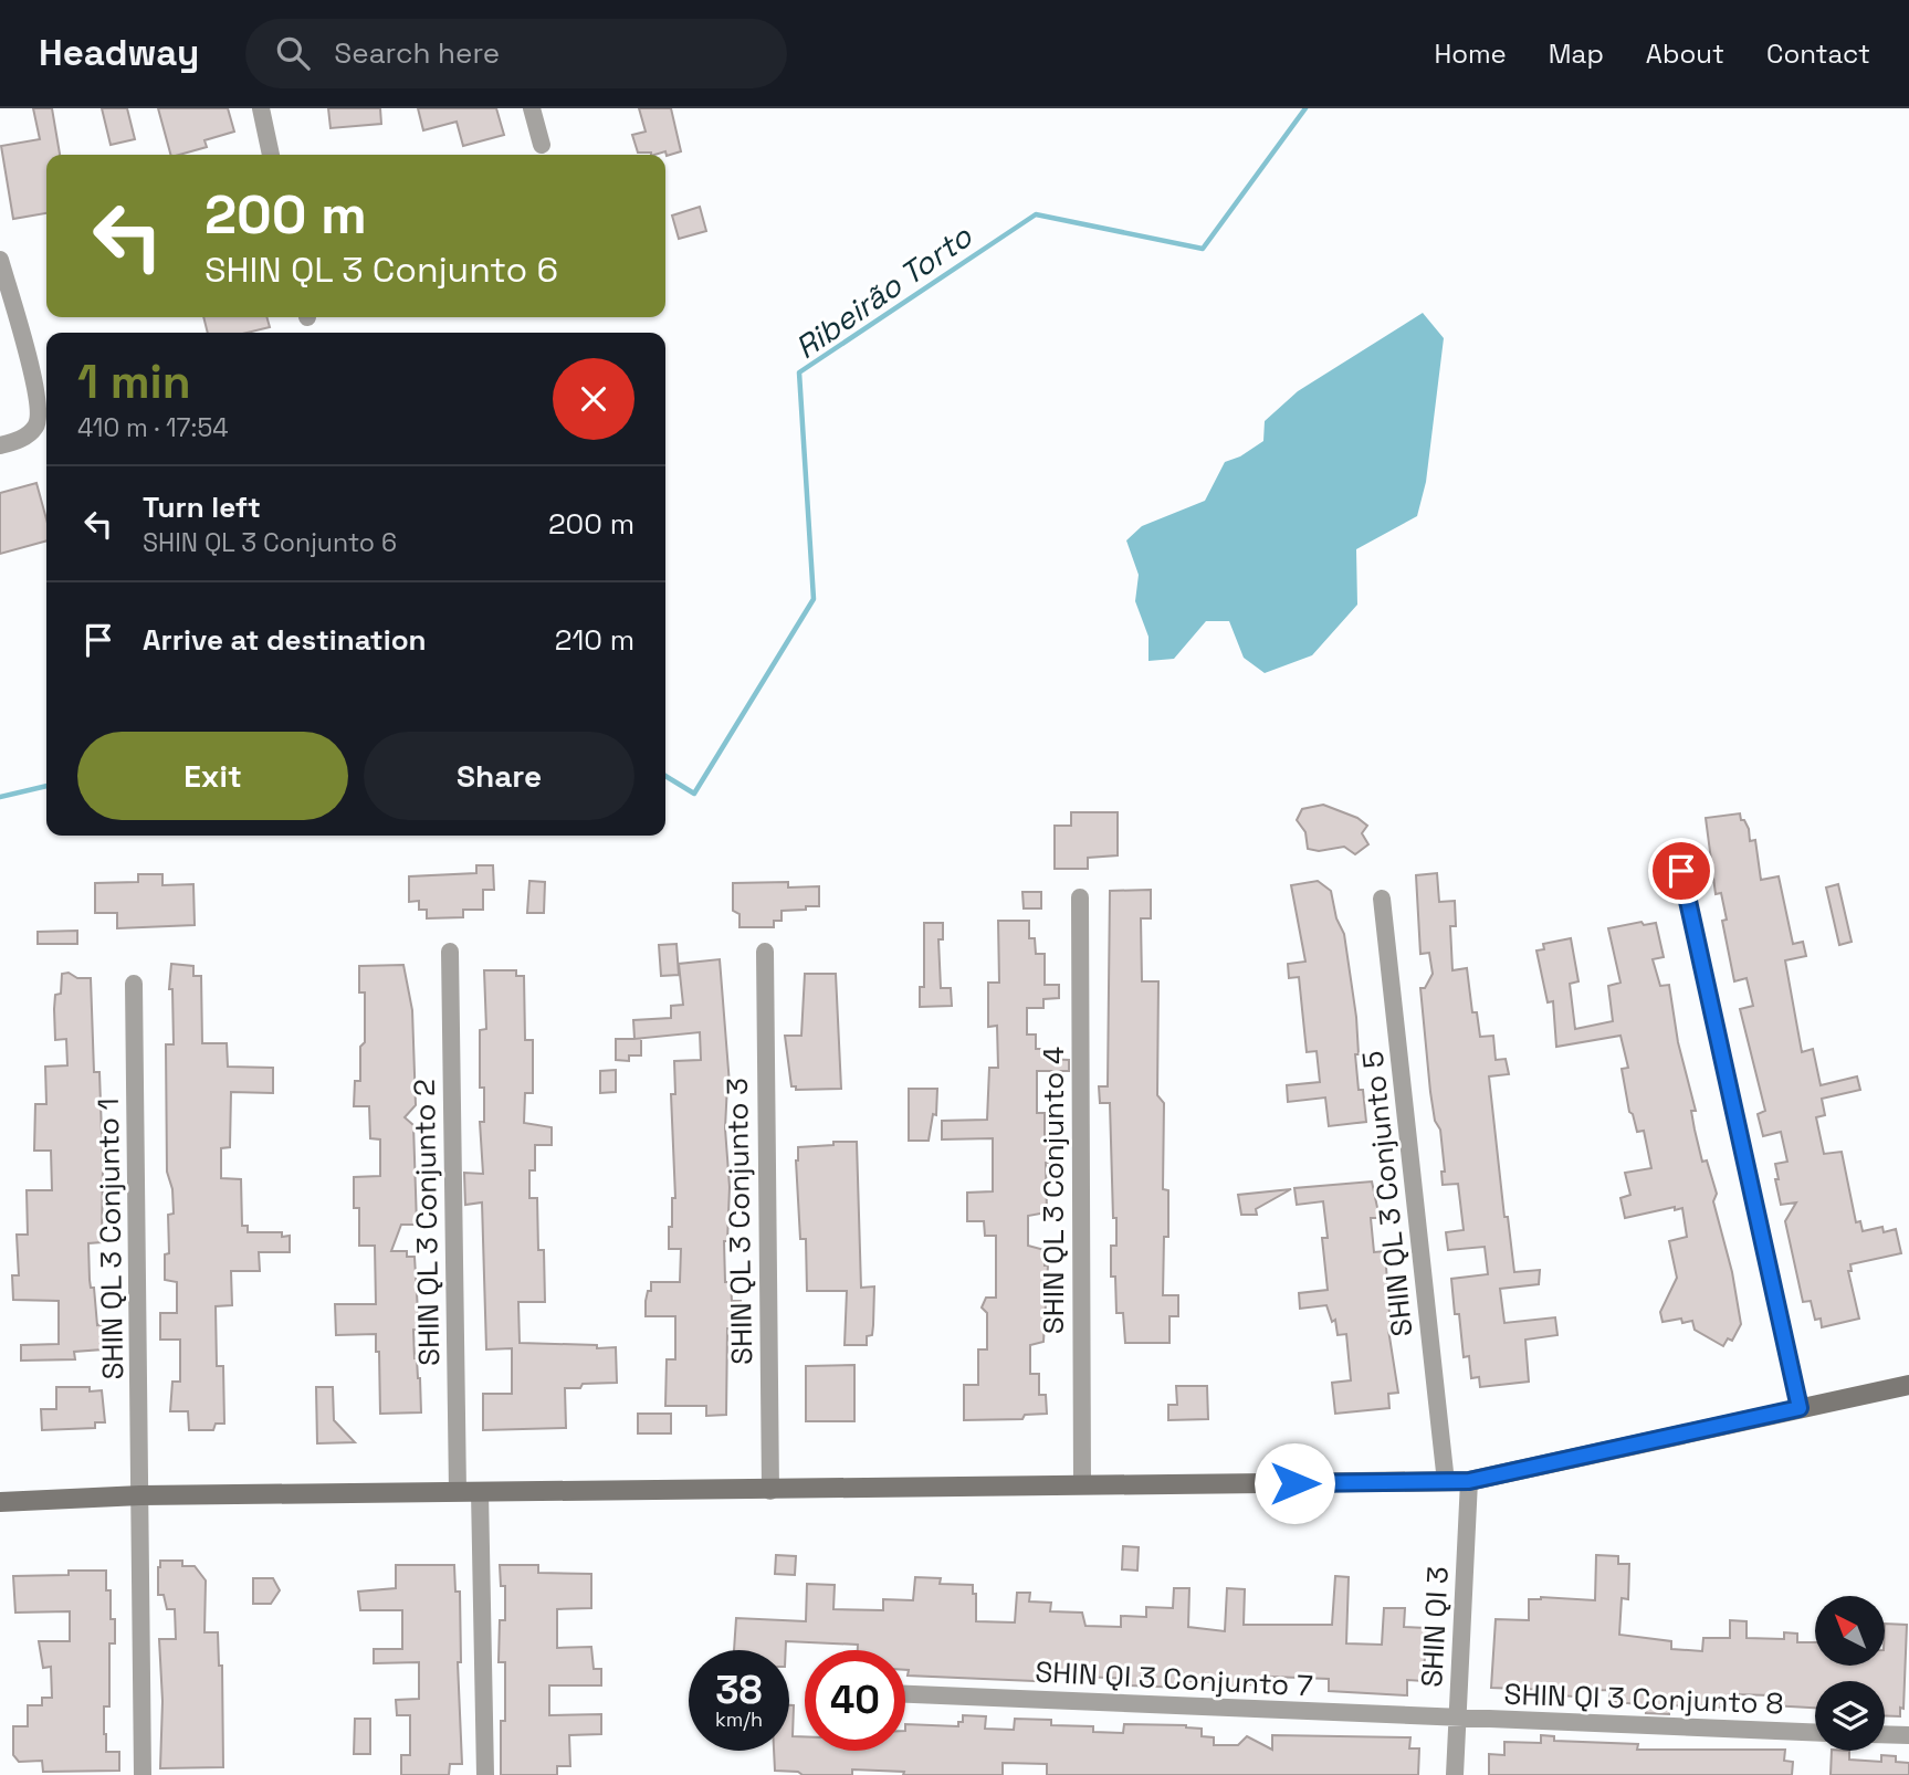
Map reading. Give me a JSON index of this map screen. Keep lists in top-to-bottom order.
{
  "streets": {
    "street": [
      "SHIN QL 3 Conjunto 4",
      "SHIN QL 3 Conjunto 5",
      "SHIN QL 3 Conjunto 3",
      "SHIN QL 3 Conjunto 2",
      "SHIN QL 3 Conjunto 1",
      "SHIN QI 3",
      "SHIN QI 3 Conjunto 7",
      "SHIN QI 3 Conjunto 8"
    ]
  },
  "crossings": [
    ["SHIN QI 3", "SHIN QI 3 Conjunto 7"],
    ["SHIN QI 3", "SHIN QI 3 Conjunto 8"],
    ["SHIN QI 3 Conjunto 7", "SHIN QI 3 Conjunto 8"]
  ],
  "water": ["Ribeirão Torto"],
  "north": "top left",
  "page": {
    "header": "Headway",
    "search": "Search here",
    "nav": [
      "Home",
      "Map",
      "About",
      "Contact"
    ],
    "turn": ["200 m", "SHIN QL 3 Conjunto 6"],
    "heading": ["1 min", "410 m · 17:54"],
    "list": [
      {
        "name": "Turn left",
        "note": "SHIN QL 3 Conjunto 6",
        "value": "200 m"
      },
      {
        "name": "Arrive at destination",
        "value": "210 m"
      }
    ],
    "buttons": ["Exit", "Share"],
    "speed": "38 km/h",
    "limit": "40"
  }
}
